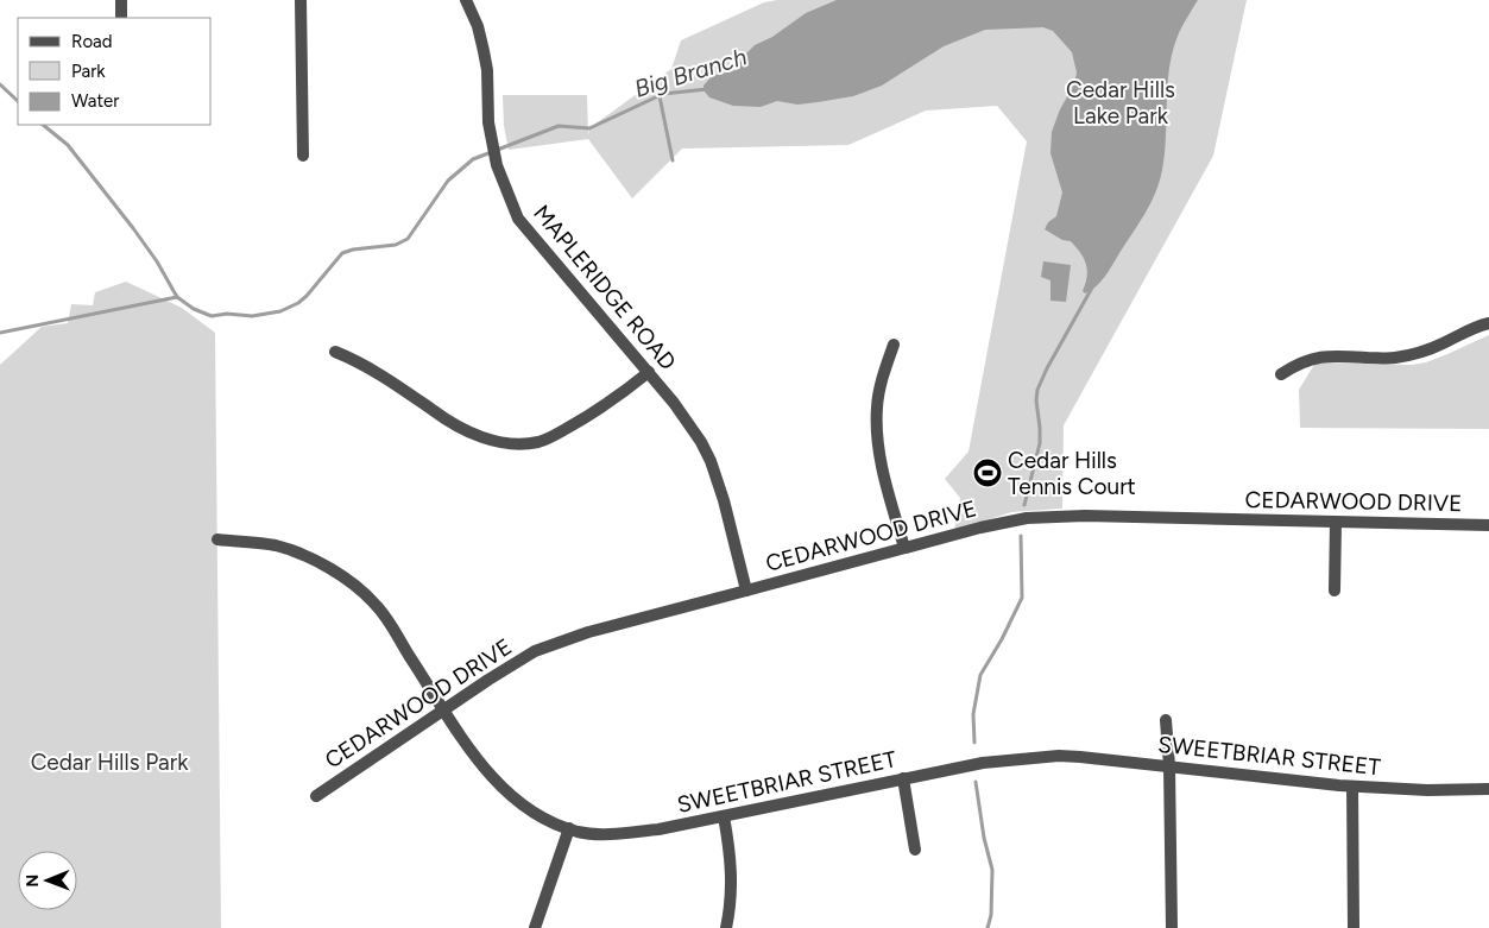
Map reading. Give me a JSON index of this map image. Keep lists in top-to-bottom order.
{
  "streets": {
    "street": ["MAPLERIDGE ROAD", "CEDARWOOD DRIVE", "SWEETBRIAR STREET"]
  },
  "crossings": [
    ["MAPLERIDGE ROAD", "CEDARWOOD DRIVE"],
    ["CEDARWOOD DRIVE", "SWEETBRIAR STREET"]
  ],
  "water": ["Big Branch"],
  "parks": ["Cedar Hills Lake Park", "Cedar Hills Park"],
  "places": {
    "sports": ["Cedar Hills Tennis Court"]
  },
  "legend": ["Road", "Park", "Water"],
  "north": "left"
}
